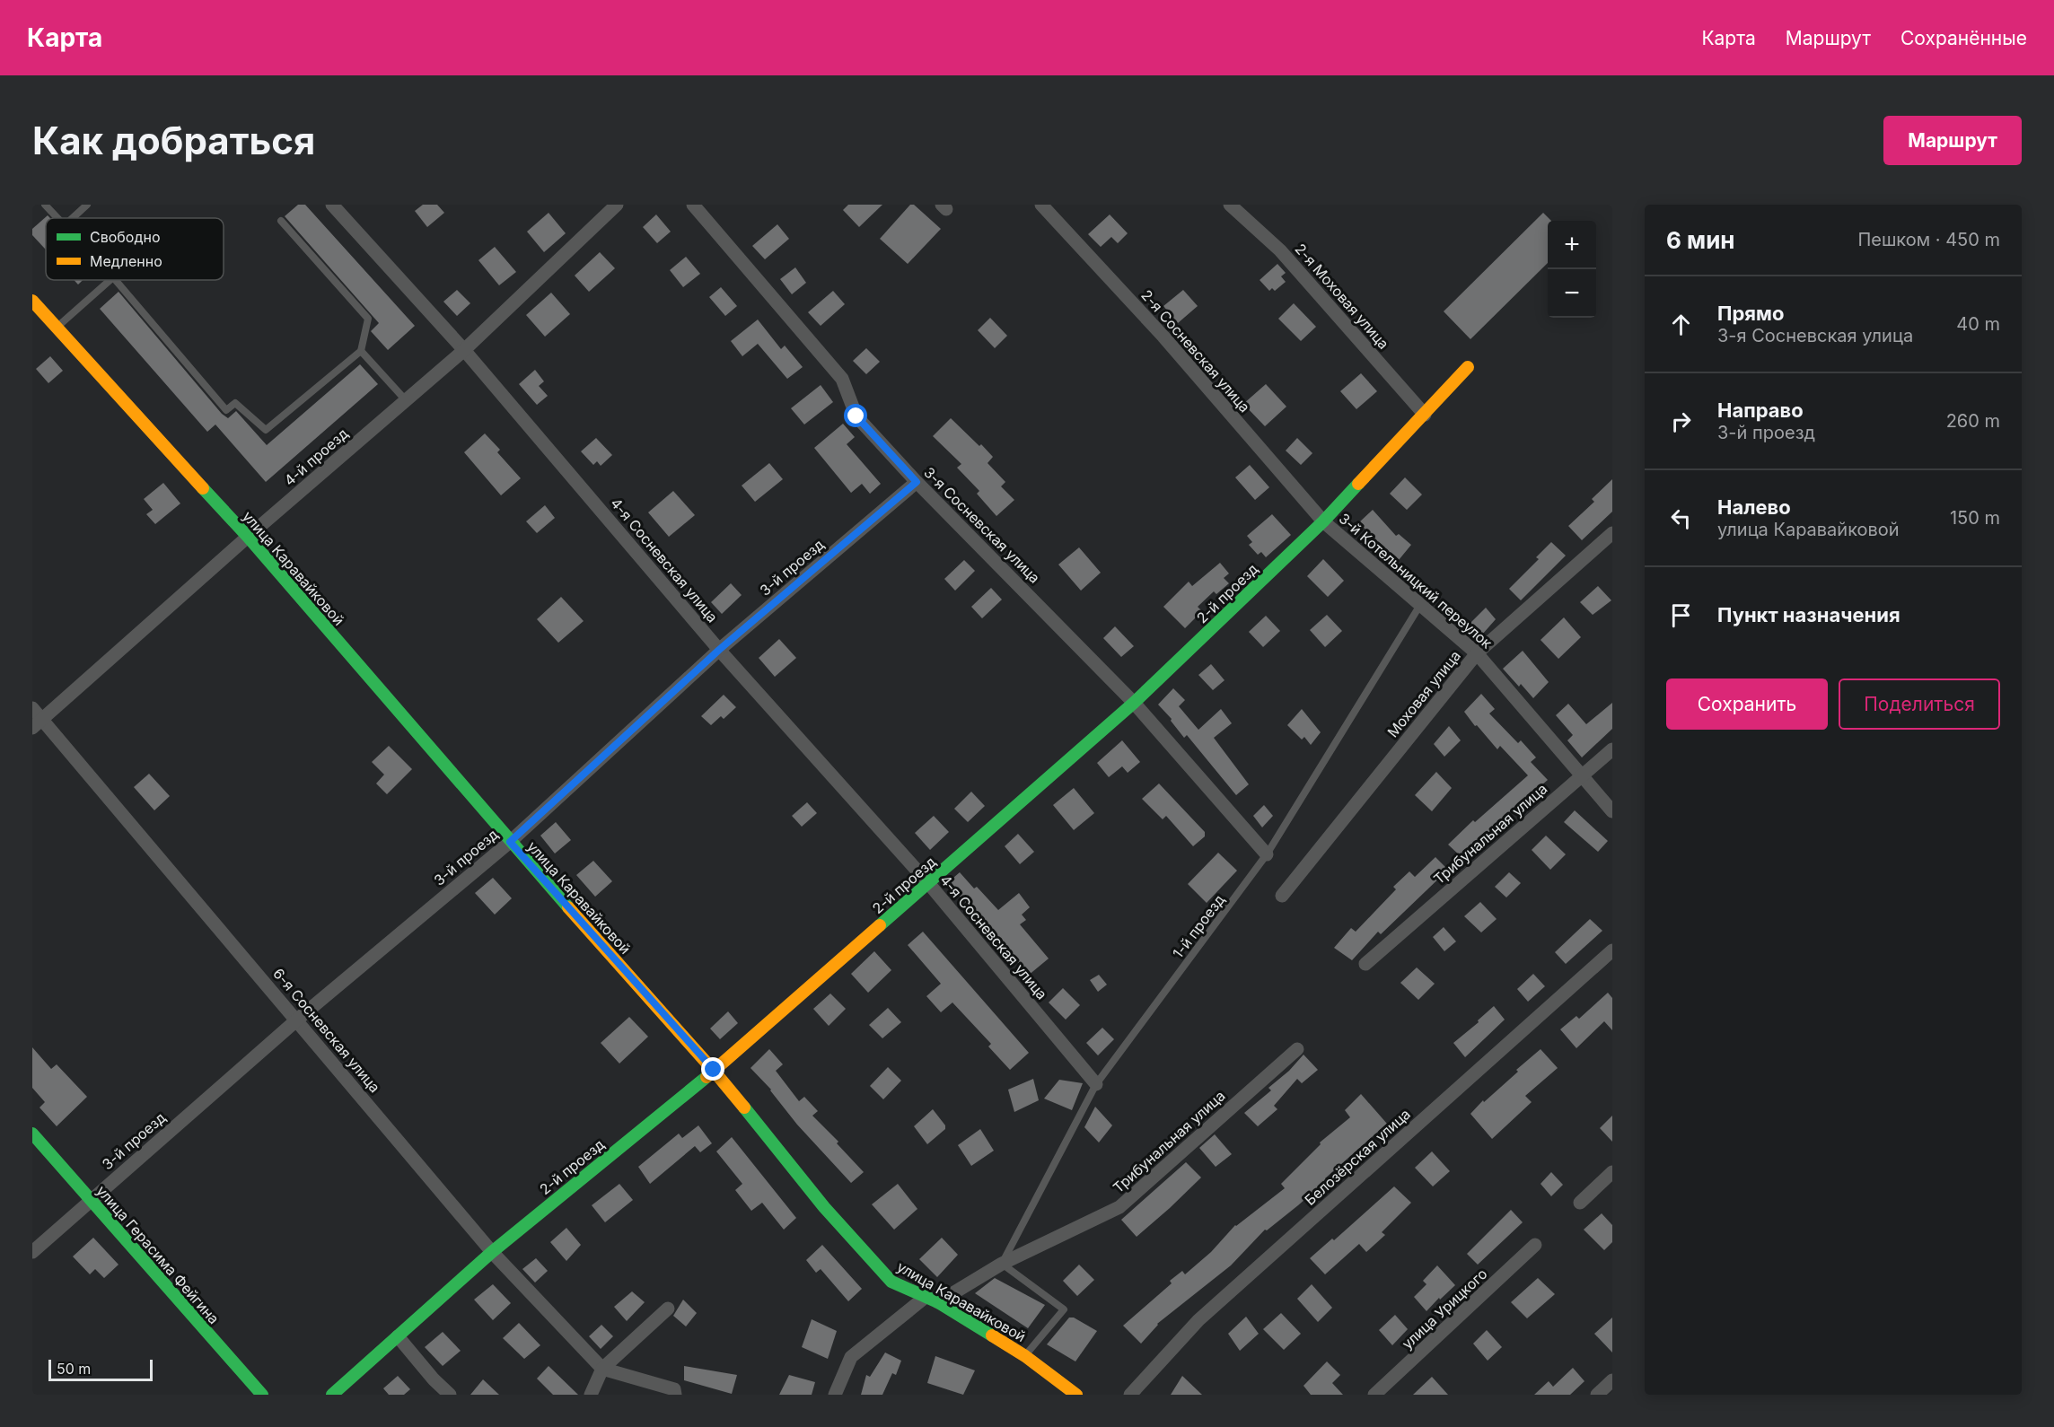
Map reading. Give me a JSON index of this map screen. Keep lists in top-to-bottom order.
{
  "streets": {
    "street": [
      "2-я Моховая улица",
      "2-я Сосневская улица",
      "4-й проезд",
      "3-я Сосневская улица",
      "4-я Сосневская улица",
      "3-й проезд",
      "улица Каравайковой",
      "3-й Котельницкий переулок",
      "2-й проезд",
      "Моховая улица",
      "Трибунальная улица",
      "6-я Сосневская улица",
      "Белозёрская улица",
      "улица Герасима Фейгина",
      "улица Урицкого"
    ],
    "lane": ["1-й проезд"]
  },
  "crossings": [
    ["2-я Моховая улица", "2-й проезд"],
    ["2-я Сосневская улица", "3-й Котельницкий переулок"],
    ["2-я Сосневская улица", "2-й проезд"],
    ["4-й проезд", "4-я Сосневская улица"],
    ["4-й проезд", "улица Каравайковой"],
    ["4-й проезд", "6-я Сосневская улица"],
    ["3-я Сосневская улица", "3-й проезд"],
    ["3-я Сосневская улица", "2-й проезд"],
    ["3-я Сосневская улица", "1-й проезд"],
    ["4-я Сосневская улица", "3-й проезд"],
    ["4-я Сосневская улица", "2-й проезд"],
    ["4-я Сосневская улица", "1-й проезд"],
    ["3-й проезд", "улица Каравайковой"],
    ["3-й проезд", "6-я Сосневская улица"],
    ["3-й проезд", "улица Герасима Фейгина"],
    ["улица Каравайковой", "2-й проезд"],
    ["улица Каравайковой", "Трибунальная улица"],
    ["3-й Котельницкий переулок", "2-й проезд"],
    ["3-й Котельницкий переулок", "Моховая улица"],
    ["3-й Котельницкий переулок", "Трибунальная улица"],
    ["3-й Котельницкий переулок", "1-й проезд"],
    ["2-й проезд", "6-я Сосневская улица"],
    ["Трибунальная улица", "1-й проезд"]
  ],
  "legend": ["Свободно", "Медленно"],
  "scale_bar": "50 m",
  "page": {
    "header": "Карта",
    "nav": ["Карта", "Маршрут", "Сохранённые"],
    "buttons": [
      "Маршрут",
      ["Сохранить", "Поделиться"]
    ],
    "title": "Как добраться",
    "heading": ["6 мин", "Пешком · 450 m"],
    "map_buttons": ["+", "−"],
    "list": [
      ["Прямо", "3-я Сосневская улица", "40 m"],
      ["Направо", "3-й проезд", "260 m"],
      ["Налево", "улица Каравайковой", "150 m"],
      "Пункт назначения"
    ],
    "scale": "50 m"
  }
}
